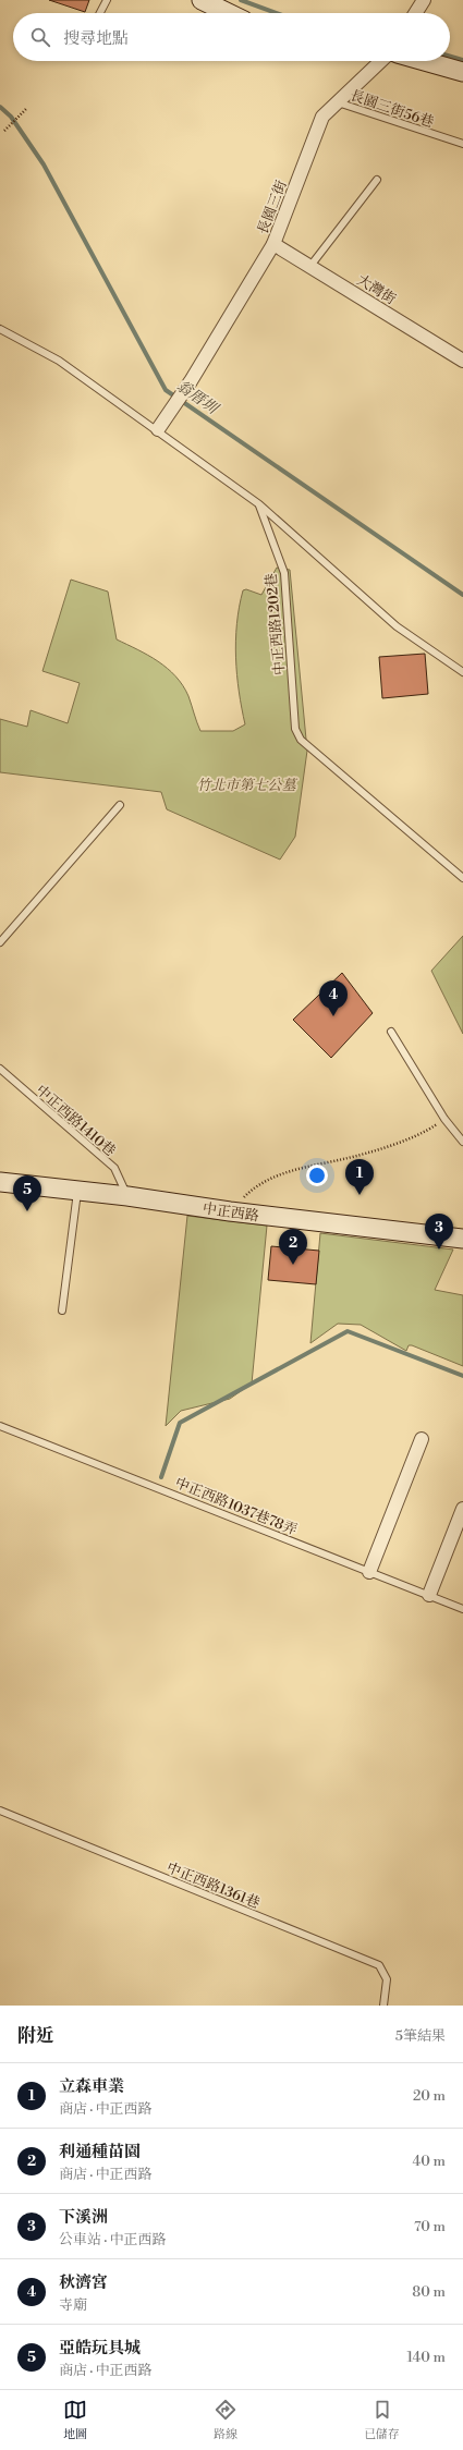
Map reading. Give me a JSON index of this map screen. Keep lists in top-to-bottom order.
{
  "streets": {
    "main road": ["中正西路"],
    "street": ["長園三街", "大灣街"],
    "lane": [
      "長園三街56巷",
      "中正西路1202巷",
      "中正西路1410巷",
      "中正西路1037巷78弄",
      "中正西路1361巷"
    ]
  },
  "crossings": [
    ["長園三街56巷", "長園三街"],
    ["長園三街", "大灣街"],
    ["中正西路1410巷", "中正西路"]
  ],
  "water": ["翁厝圳"],
  "parks": ["竹北市第七公墓"],
  "page": {
    "search": "搜尋地點",
    "pins": [
      "4",
      "1",
      "5",
      "3",
      "2"
    ],
    "heading": ["附近", "5筆結果"],
    "list": [
      {
        "mark": "1",
        "name": "立森車業",
        "note": "商店 · 中正西路",
        "value": "20 m"
      },
      {
        "mark": "2",
        "name": "利通種苗園",
        "note": "商店 · 中正西路",
        "value": "40 m"
      },
      {
        "mark": "3",
        "name": "下溪洲",
        "note": "公車站 · 中正西路",
        "value": "70 m"
      },
      {
        "mark": "4",
        "name": "秋濟宮",
        "note": "寺廟",
        "value": "80 m"
      },
      {
        "mark": "5",
        "name": "亞皓玩具城",
        "note": "商店 · 中正西路",
        "value": "140 m"
      }
    ],
    "nav": ["地圖", "路線", "已儲存"]
  }
}
